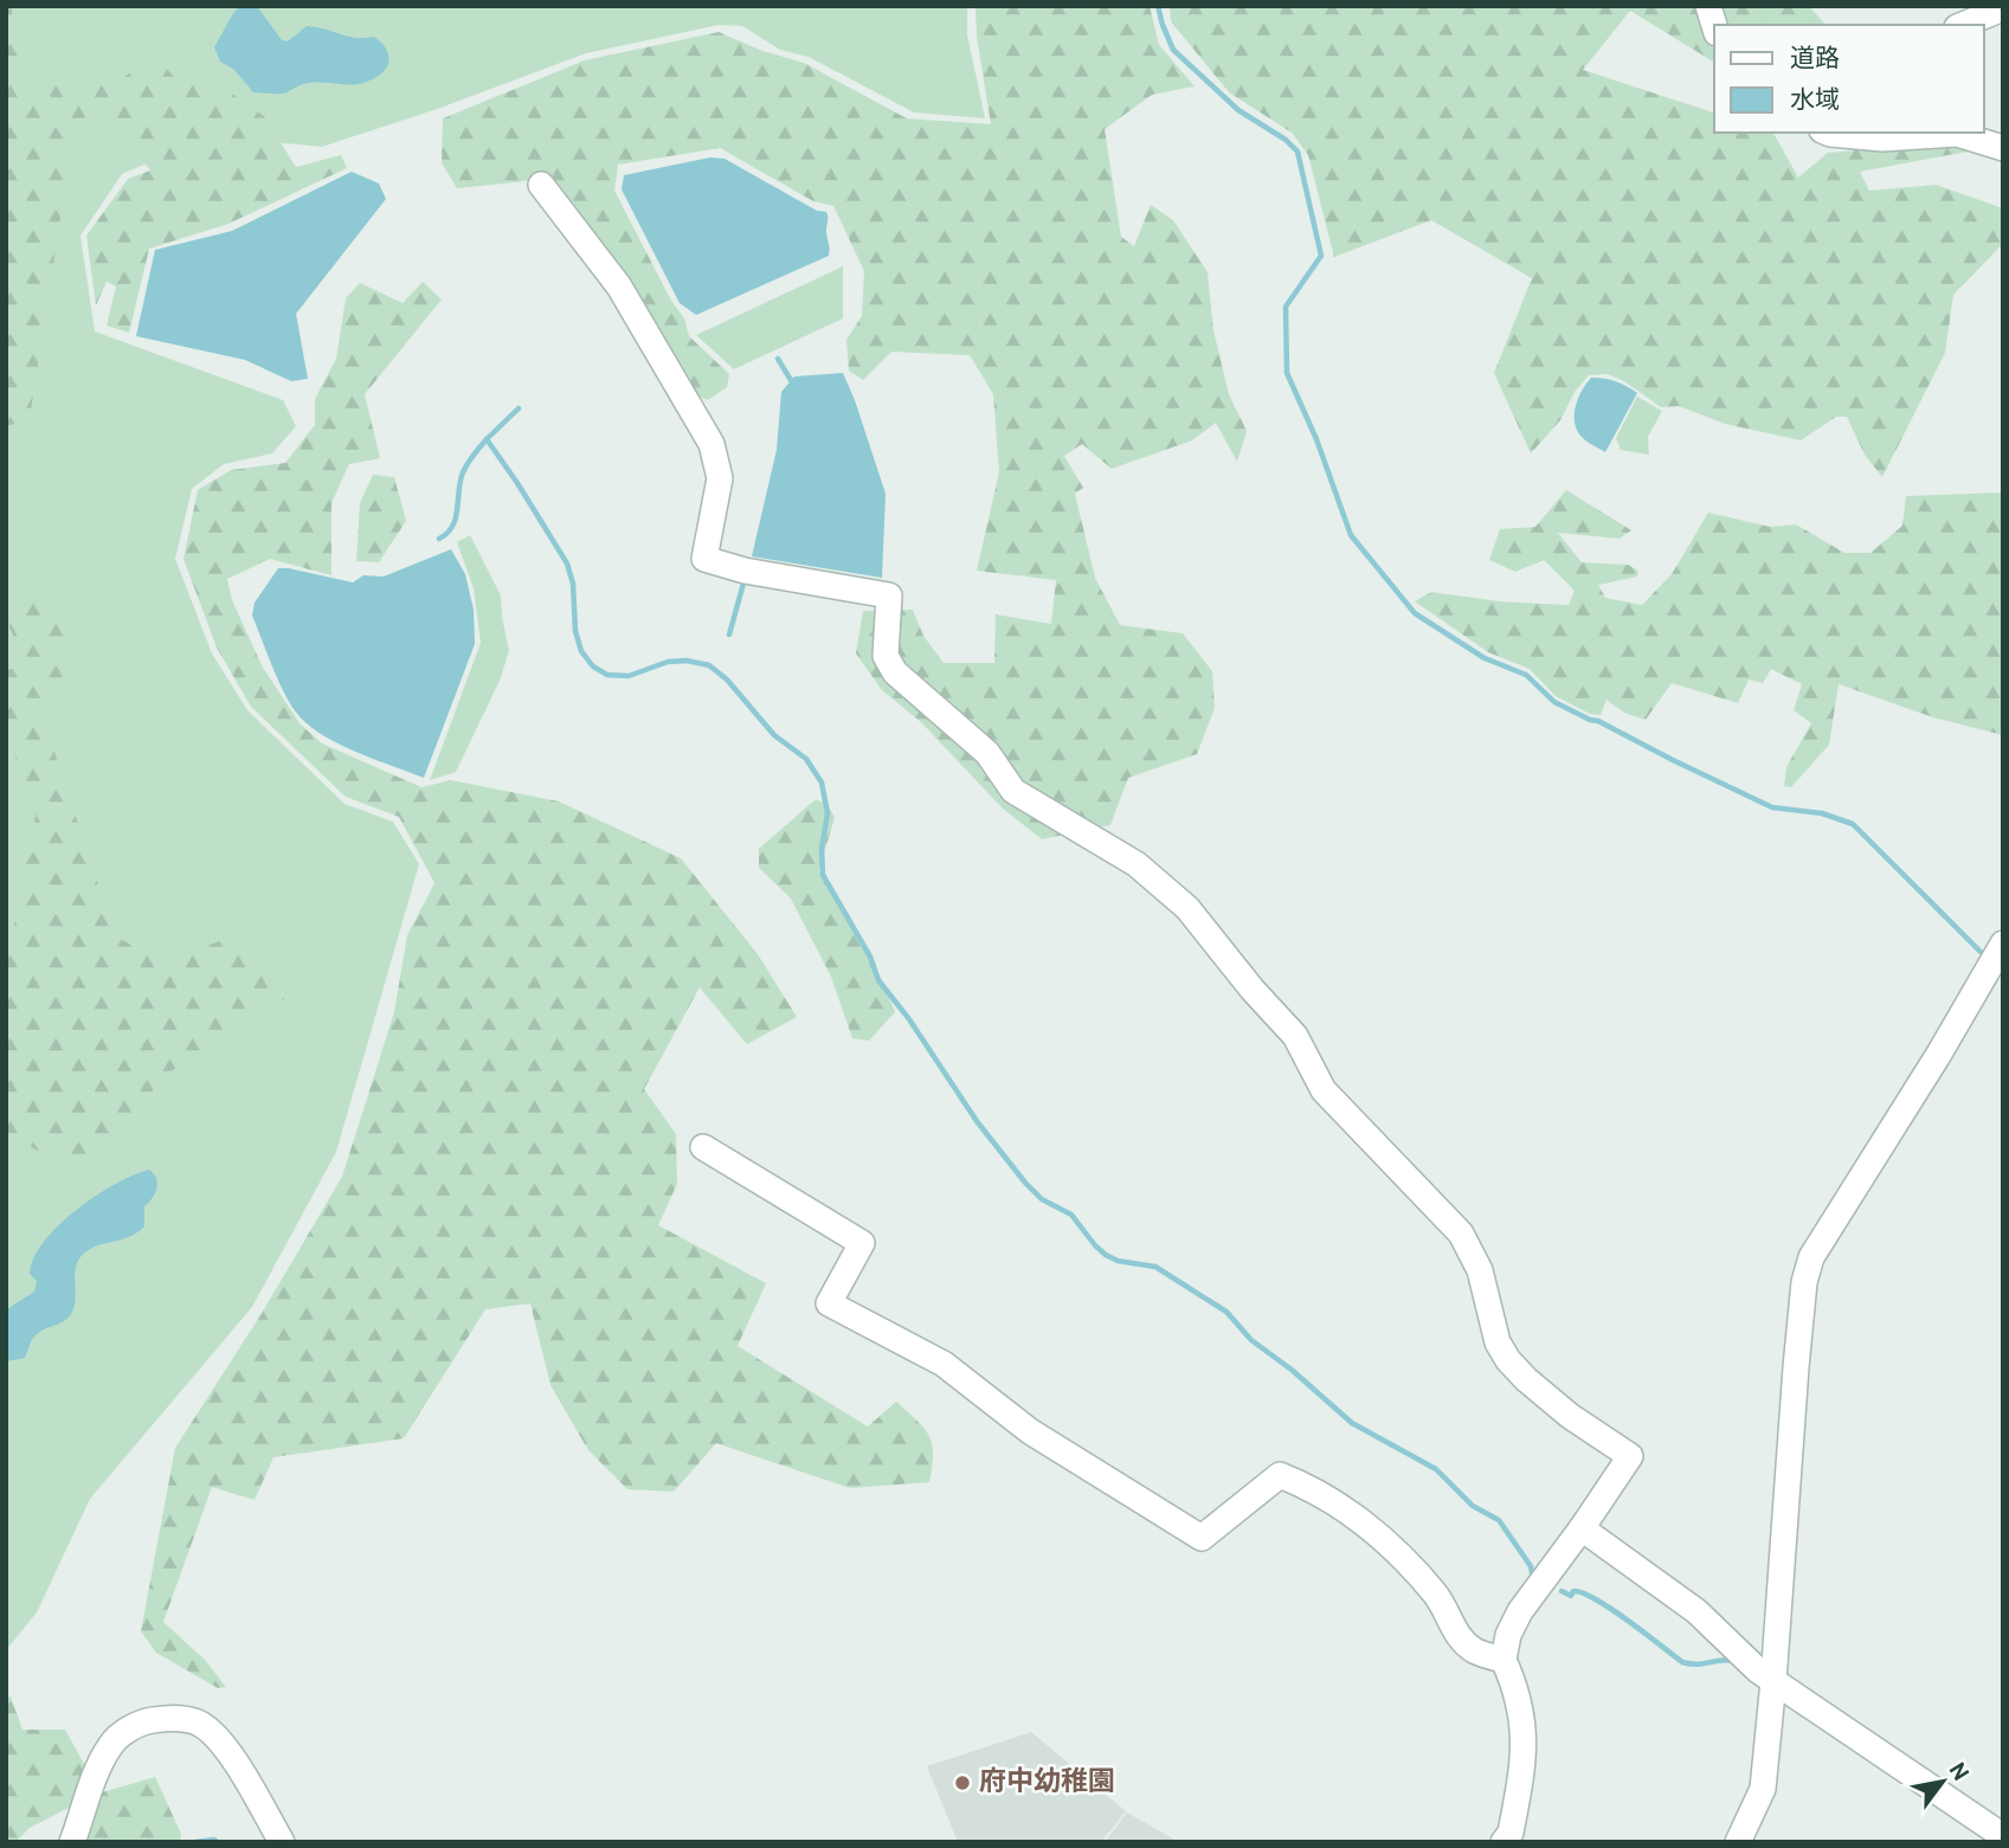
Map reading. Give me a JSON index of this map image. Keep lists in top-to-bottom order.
{
  "places": ["府中幼稚園"],
  "legend": ["道路", "水域"],
  "north": "top right"
}
